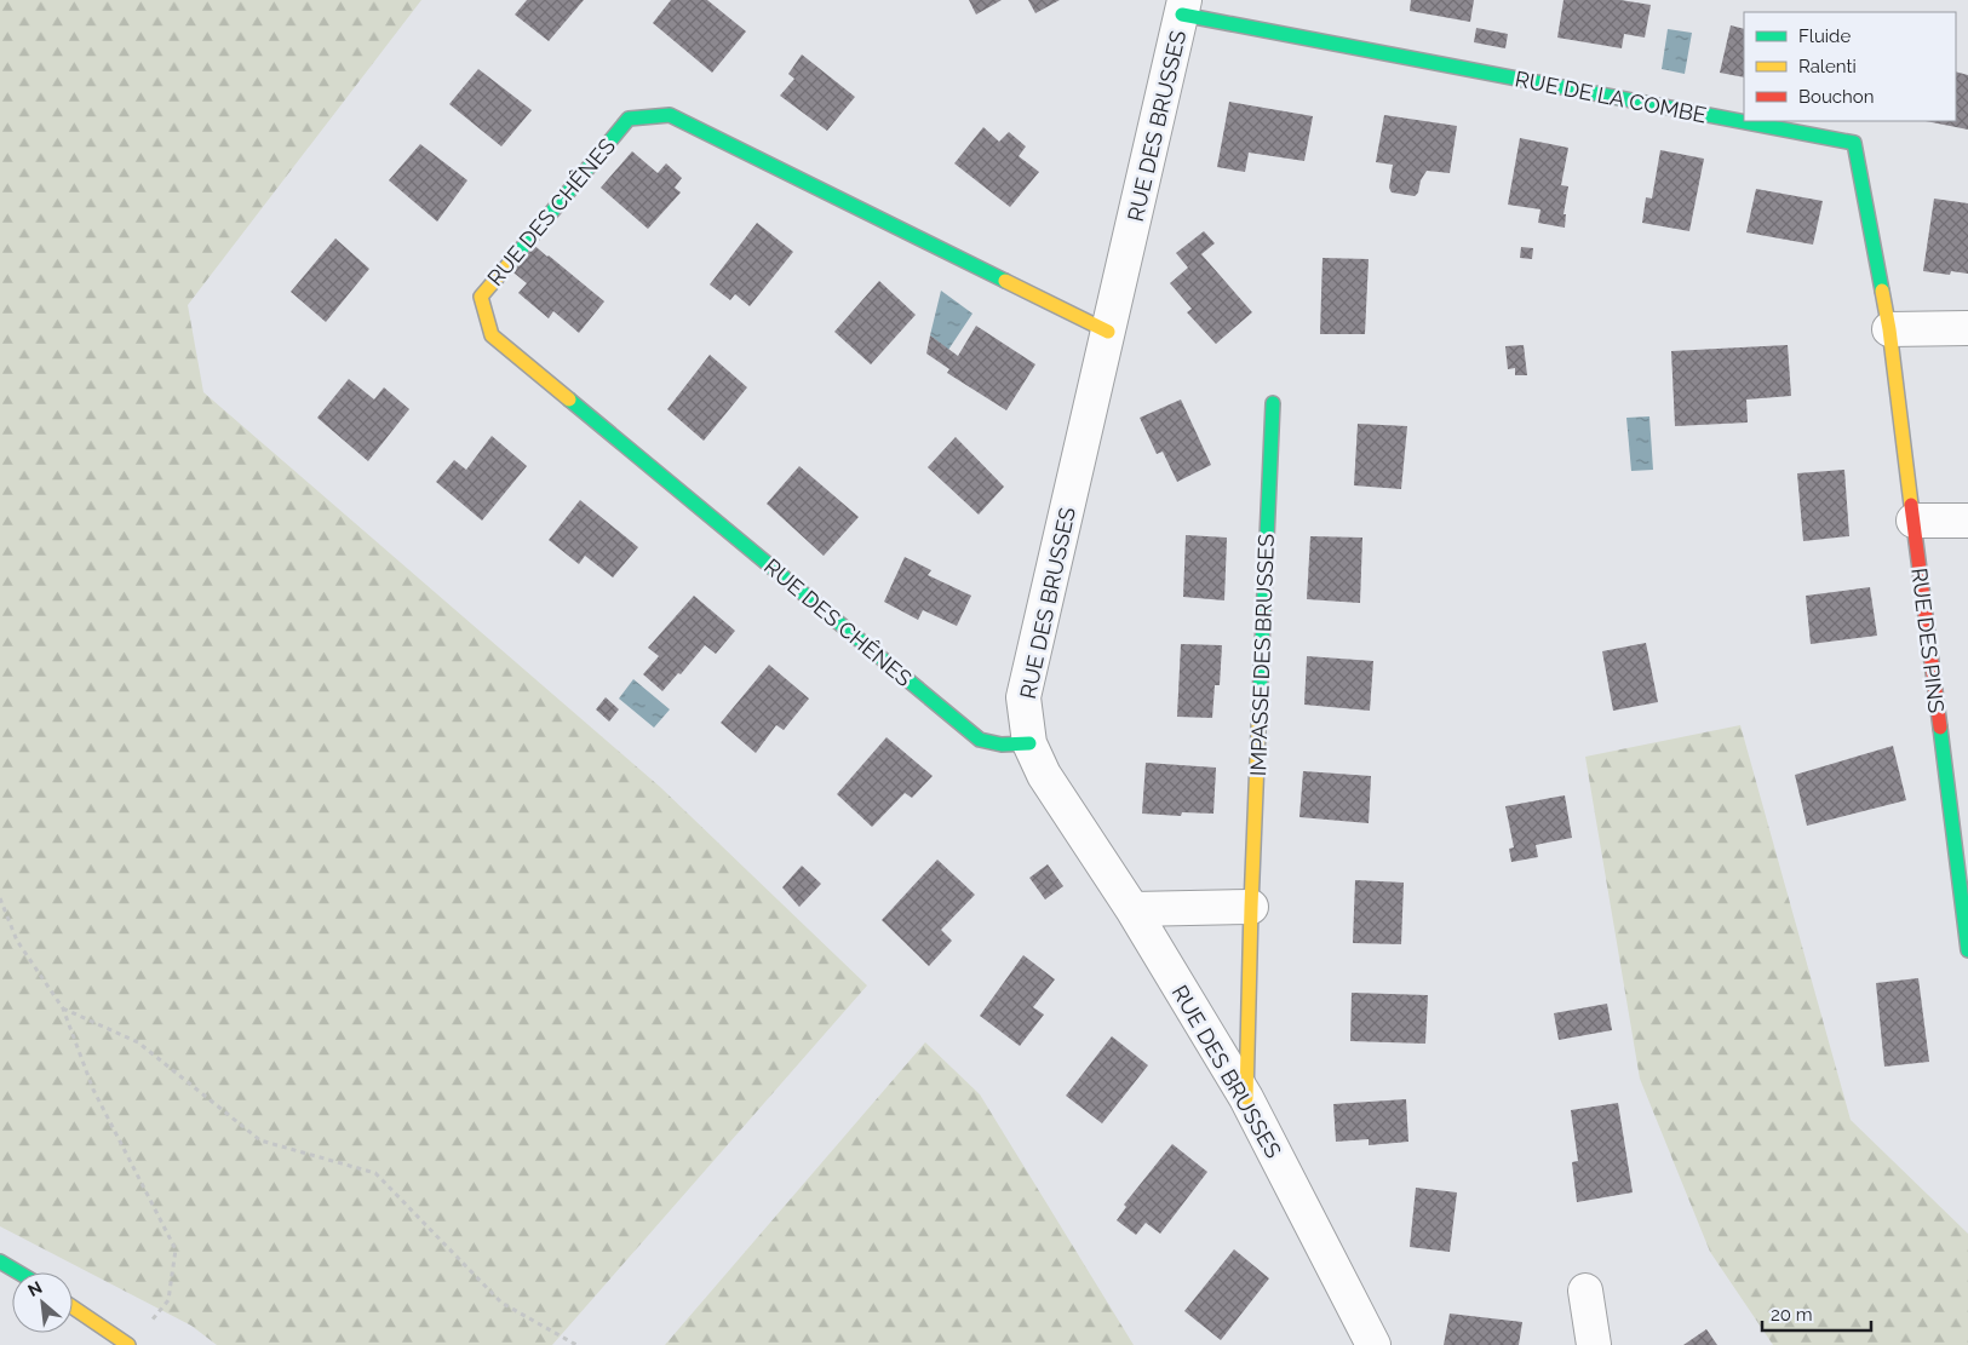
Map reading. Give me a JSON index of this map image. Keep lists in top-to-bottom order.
{
  "streets": {
    "street": [
      "RUE DE LA COMBE",
      "RUE DES BRUSSES",
      "RUE DES CHÊNES",
      "RUE DES PINS",
      "IMPASSE DES BRUSSES"
    ]
  },
  "crossings": [
    ["RUE DE LA COMBE", "RUE DES BRUSSES"],
    ["RUE DE LA COMBE", "RUE DES PINS"],
    ["RUE DES BRUSSES", "RUE DES CHÊNES"],
    ["RUE DES BRUSSES", "IMPASSE DES BRUSSES"]
  ],
  "legend": ["Fluide", "Ralenti", "Bouchon"],
  "scale_bar": "20 m",
  "north": "top left"
}
